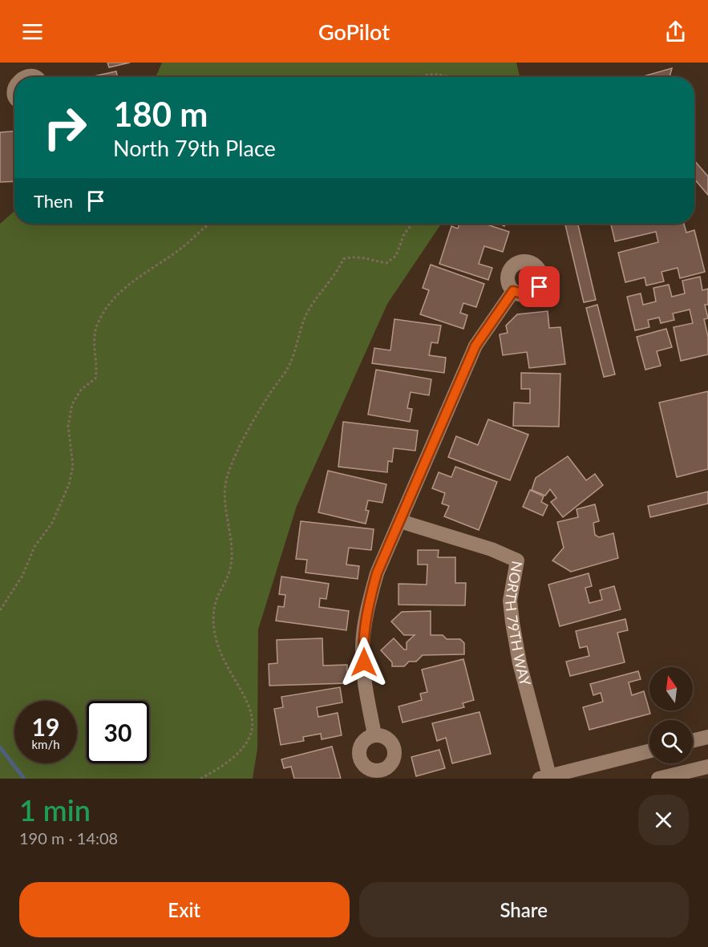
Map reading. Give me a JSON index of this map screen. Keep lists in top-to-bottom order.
{
  "streets": {
    "street": ["NORTH 79TH WAY"]
  },
  "north": "top",
  "page": {
    "header": "GoPilot",
    "turn": ["180 m", "North 79th Place"],
    "then": "Then",
    "speed": "19 km/h",
    "limit": "30",
    "heading": ["1 min", "190 m · 14:08"],
    "buttons": ["Exit", "Share"]
  }
}
